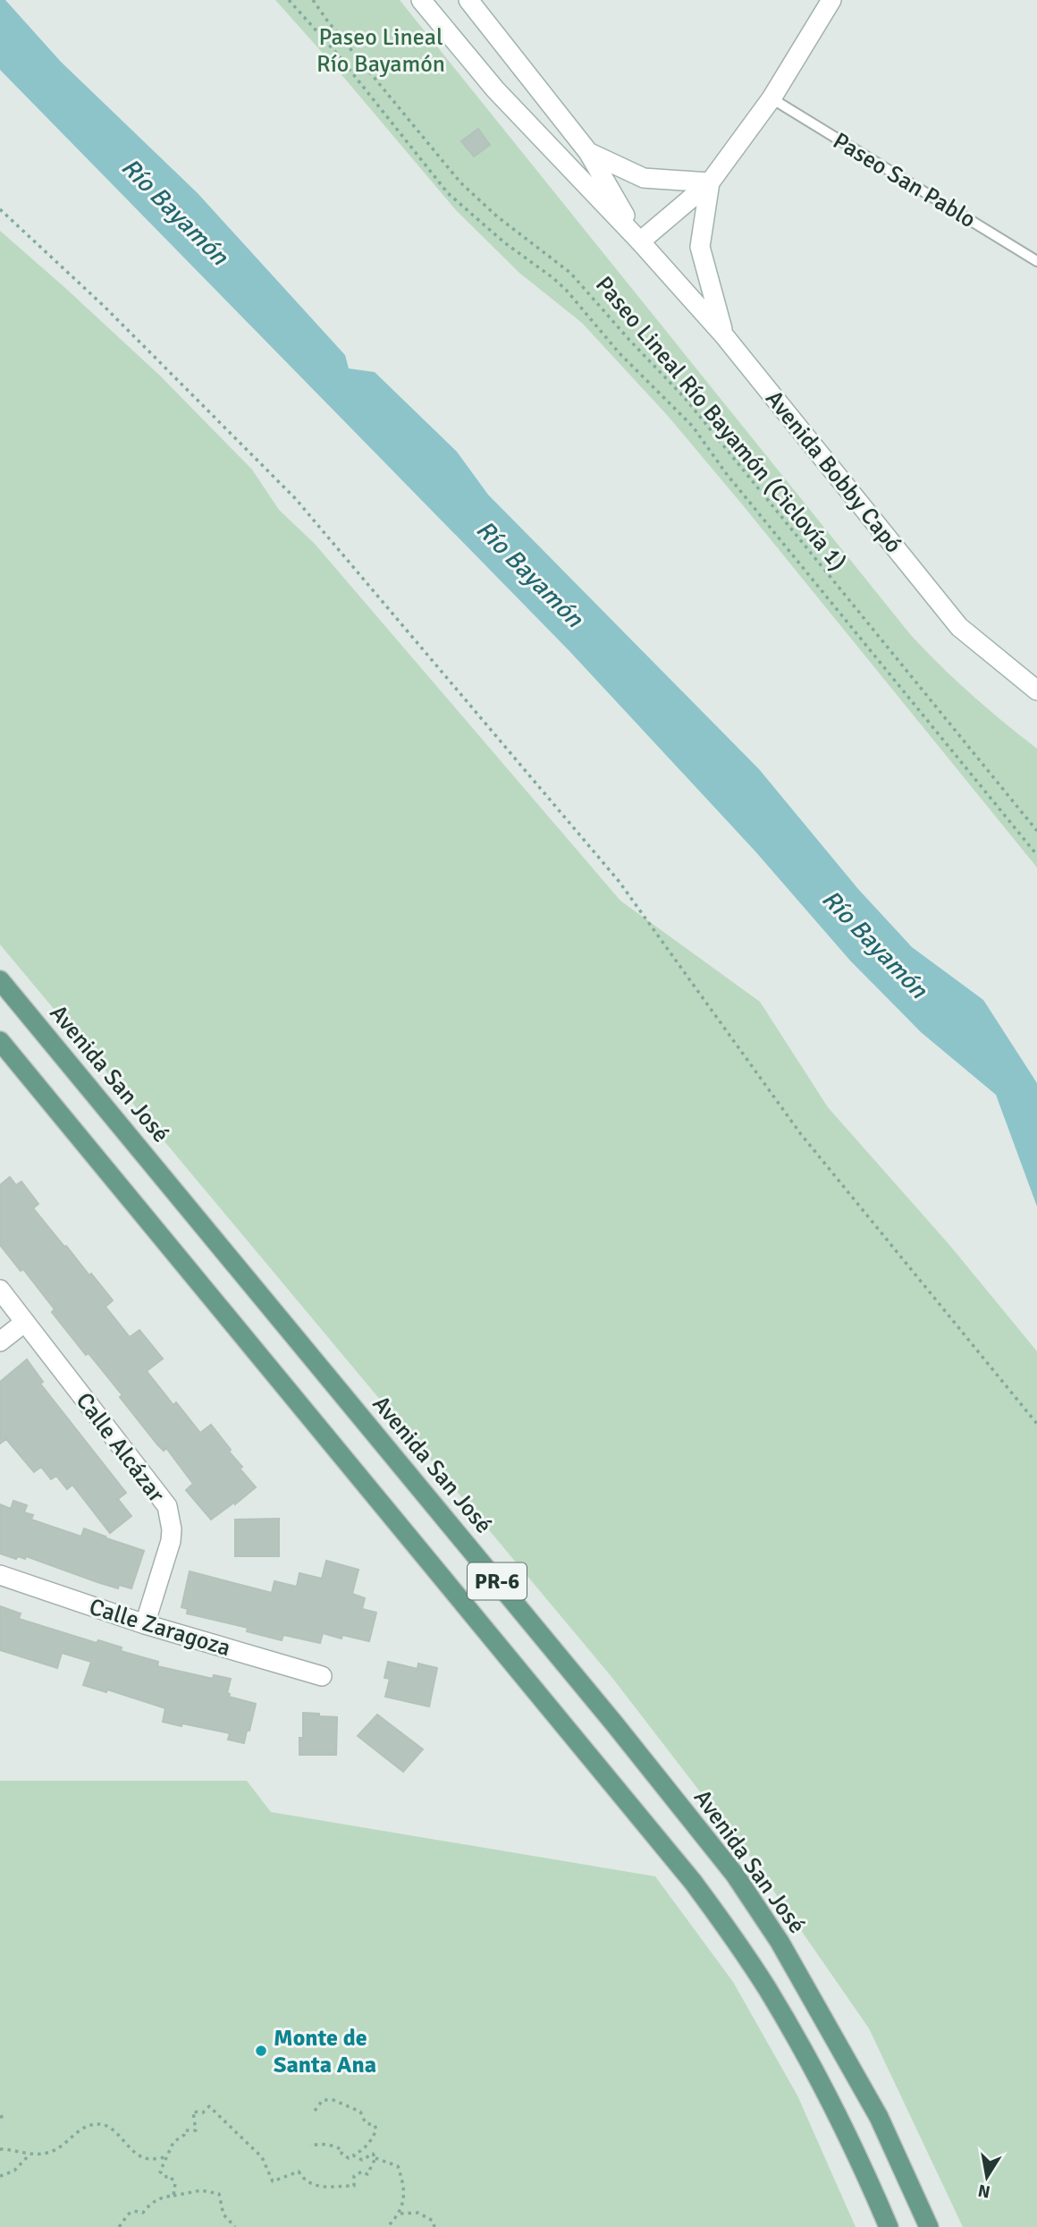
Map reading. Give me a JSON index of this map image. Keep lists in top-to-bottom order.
{
  "streets": {
    "main road": ["Avenida San José", "PR-6"],
    "street": ["Avenida Bobby Capó", "Calle Alcázar", "Calle Zaragoza"],
    "lane": ["Paseo San Pablo"],
    "path": ["Paseo Lineal Río Bayamón (Ciclovía 1)"]
  },
  "crossings": [
    ["Calle Alcázar", "Calle Zaragoza"]
  ],
  "water": ["Río Bayamón"],
  "parks": ["Paseo Lineal Río Bayamón"],
  "places": ["Monte de Santa Ana"],
  "north": "bottom"
}
